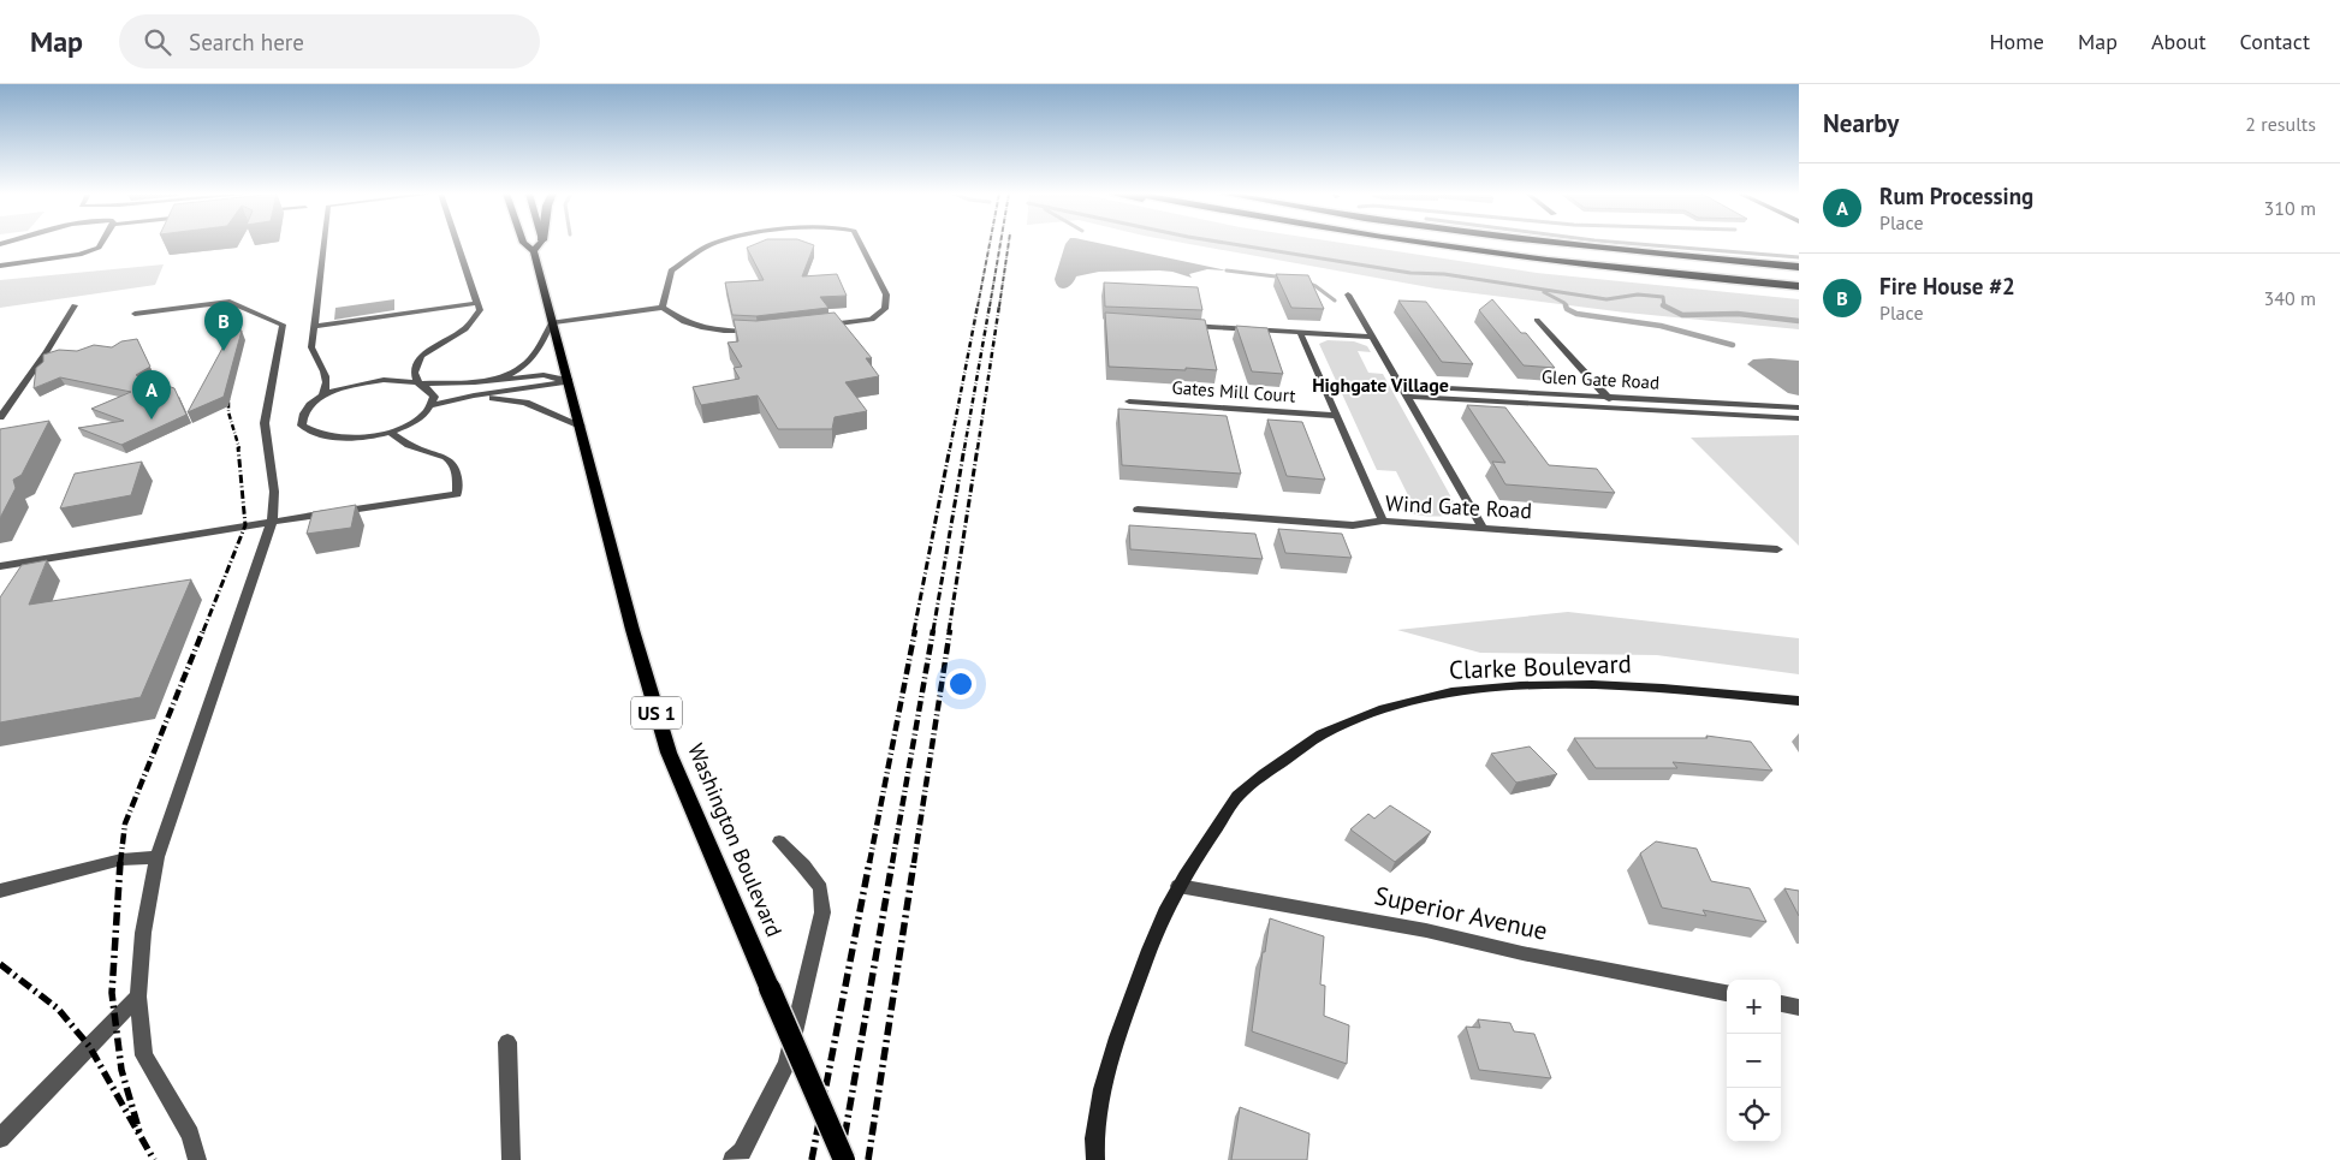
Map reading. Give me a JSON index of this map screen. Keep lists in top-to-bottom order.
{
  "streets": {
    "main road": ["US 1", "Washington Boulevard"],
    "street": [
      "Glen Gate Road",
      "Gates Mill Court",
      "Wind Gate Road",
      "Clarke Boulevard",
      "Superior Avenue"
    ]
  },
  "crossings": [
    ["Clarke Boulevard", "Superior Avenue"]
  ],
  "districts": ["Highgate Village"],
  "page": {
    "header": "Map",
    "search": "Search here",
    "nav": [
      "Home",
      "Map",
      "About",
      "Contact"
    ],
    "heading": ["Nearby", "2 results"],
    "list": [
      {
        "mark": "A",
        "name": "Rum Processing",
        "note": "Place",
        "value": "310 m"
      },
      {
        "mark": "B",
        "name": "Fire House #2",
        "note": "Place",
        "value": "340 m"
      }
    ],
    "pins": ["B", "A"],
    "map_buttons": ["+", "−"]
  }
}
